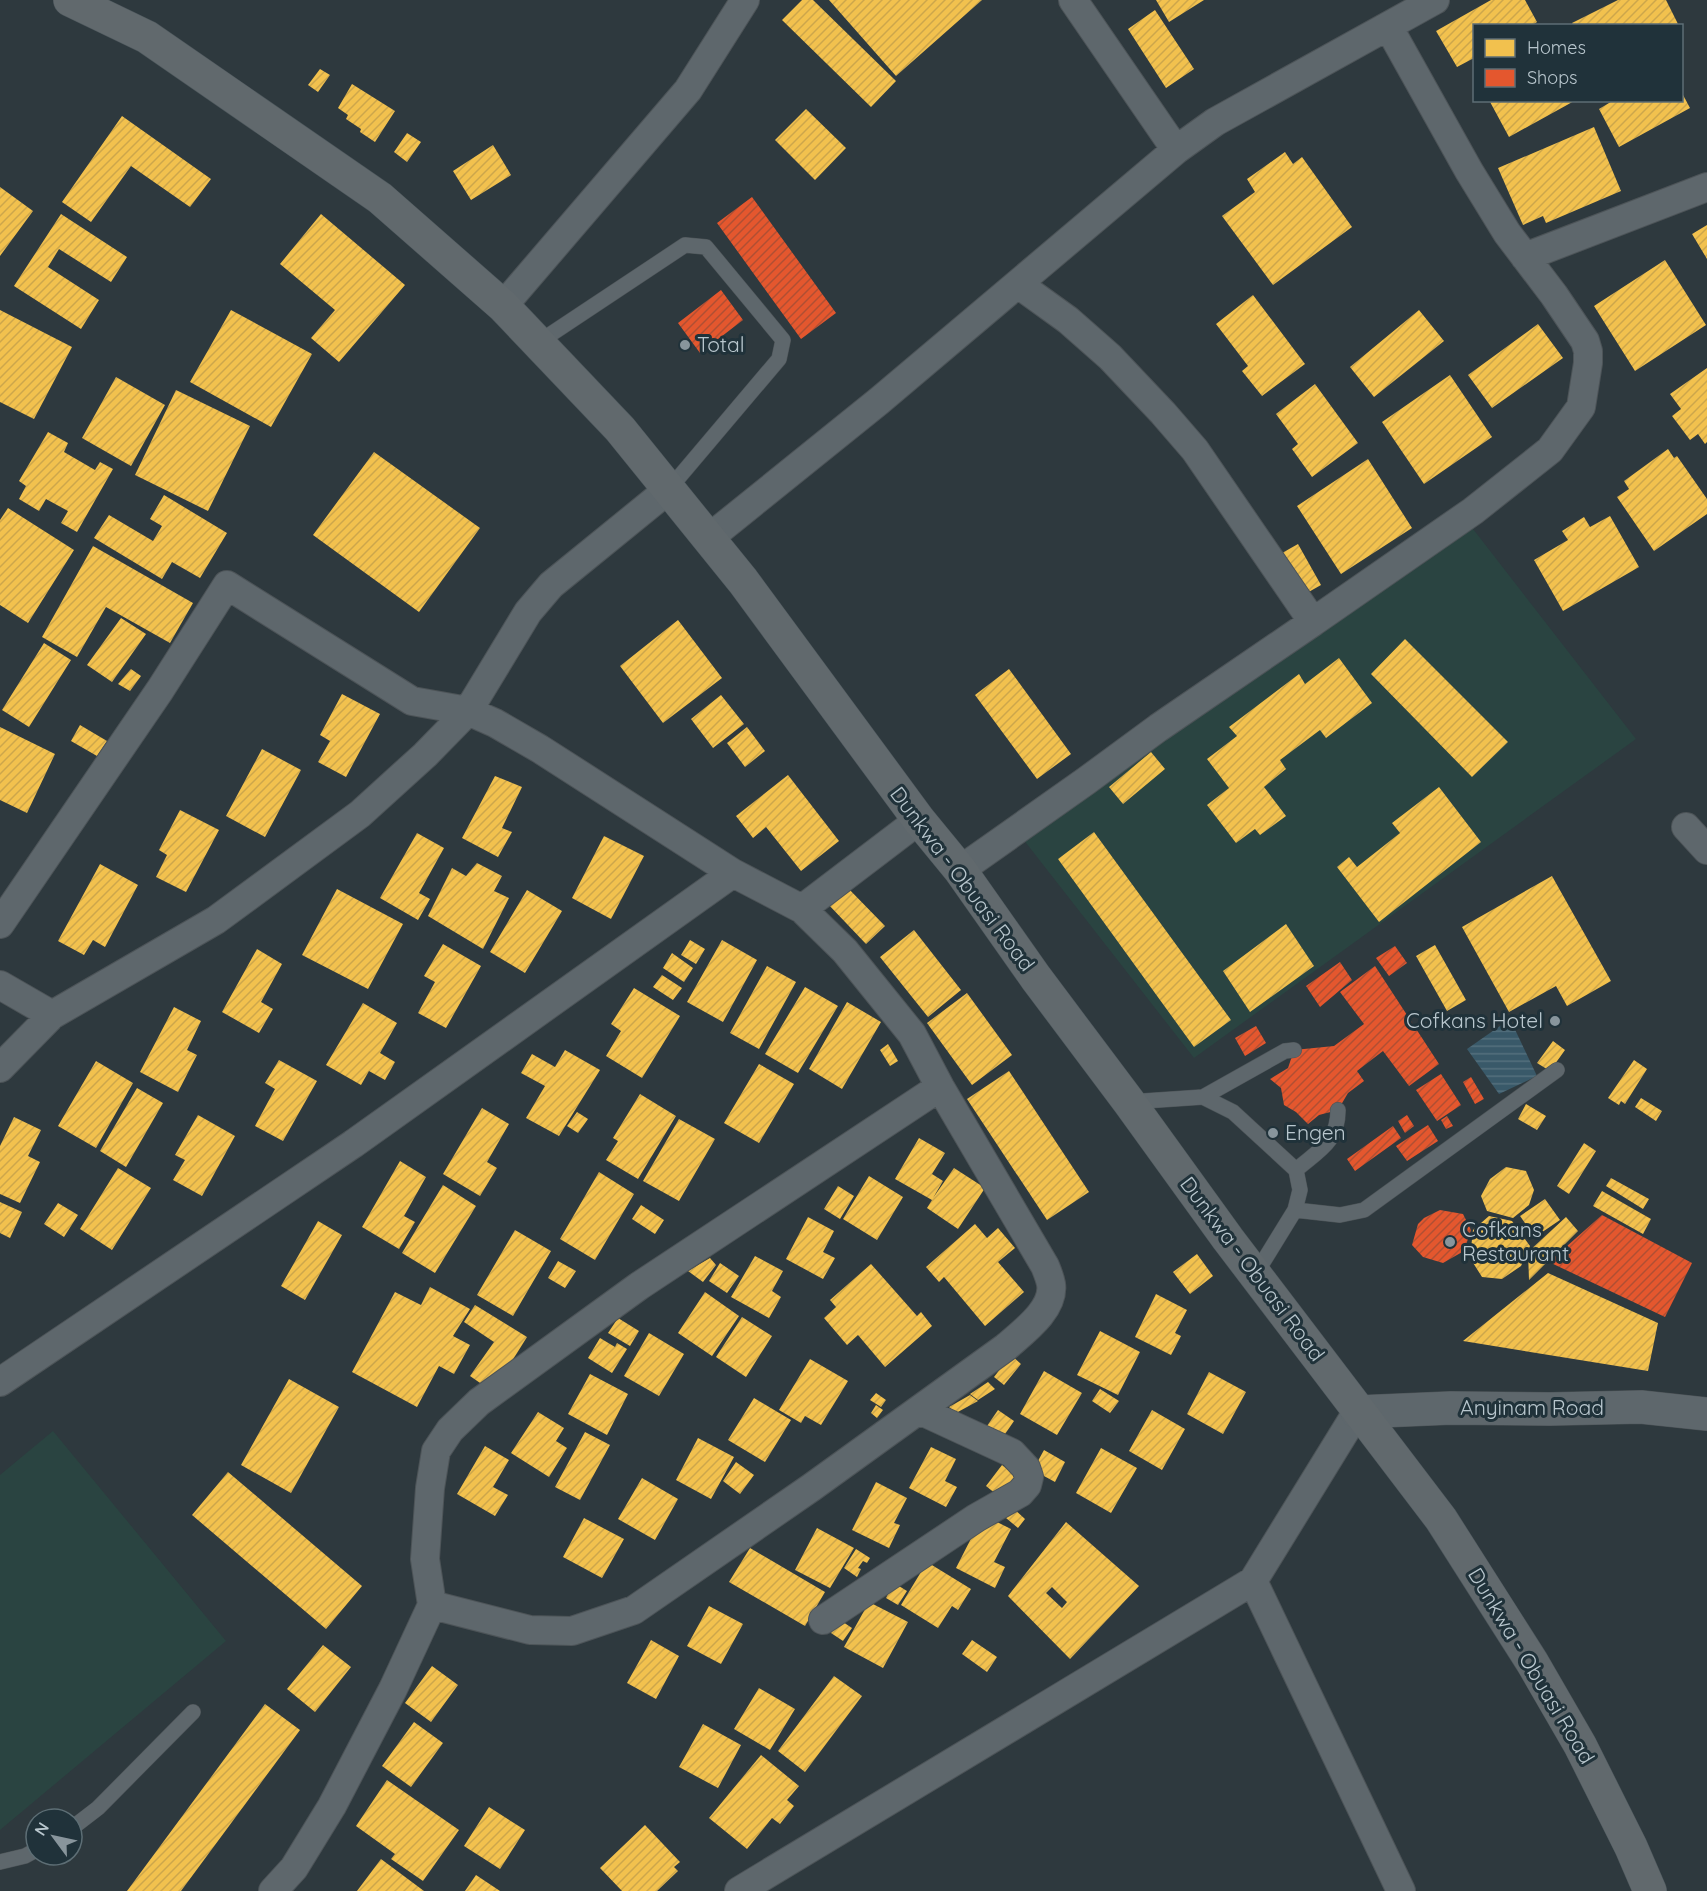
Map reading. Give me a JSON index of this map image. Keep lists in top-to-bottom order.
{
  "streets": {
    "main road": ["Dunkwa - Obuasi Road"],
    "street": ["Anyinam Road"]
  },
  "crossings": [
    ["Dunkwa - Obuasi Road", "Anyinam Road"]
  ],
  "places": [
    "Total",
    "Cofkans Hotel",
    "Engen",
    "Cofkans Restaurant"
  ],
  "legend": ["Homes", "Shops"],
  "north": "top left"
}
